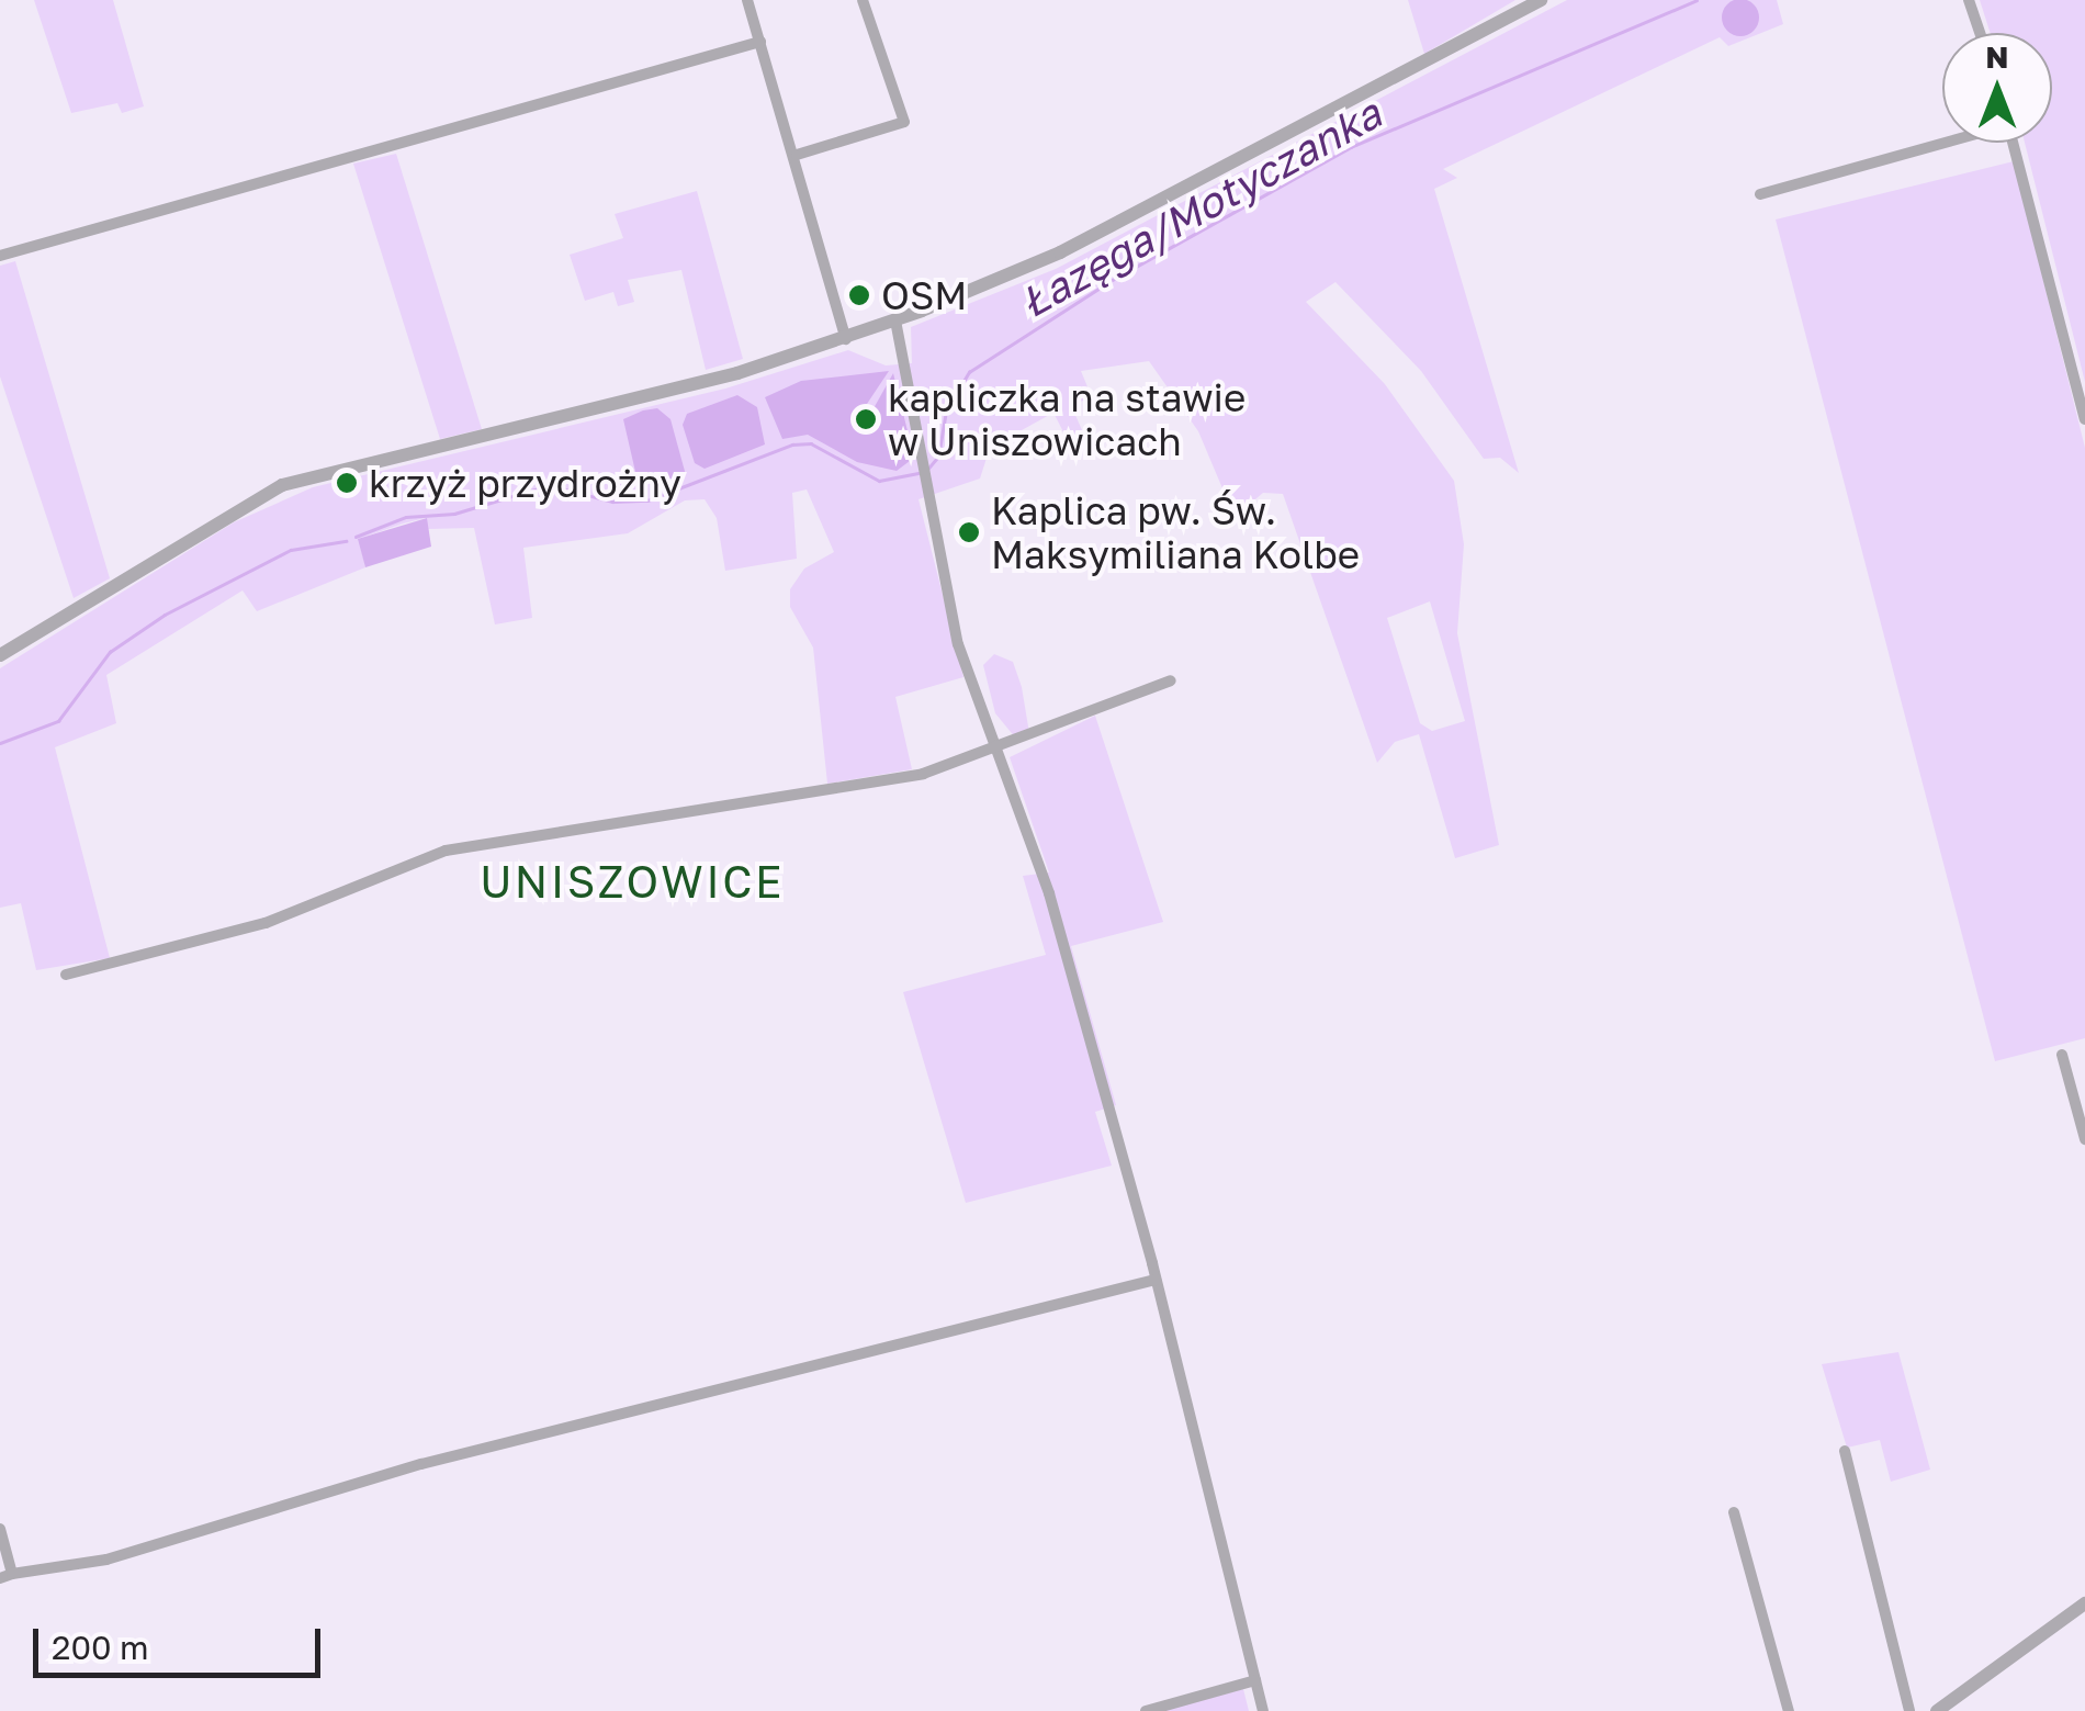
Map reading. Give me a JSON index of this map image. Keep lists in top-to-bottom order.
{
  "districts": ["UNISZOWICE"],
  "water": ["Łazęga/Motyczanka"],
  "places": [
    "OSM",
    "kapliczka na stawie w Uniszowicach",
    "krzyż przydrożny",
    "Kaplica pw. Św. Maksymiliana Kolbe"
  ],
  "scale_bar": "200 m",
  "north": "top"
}
